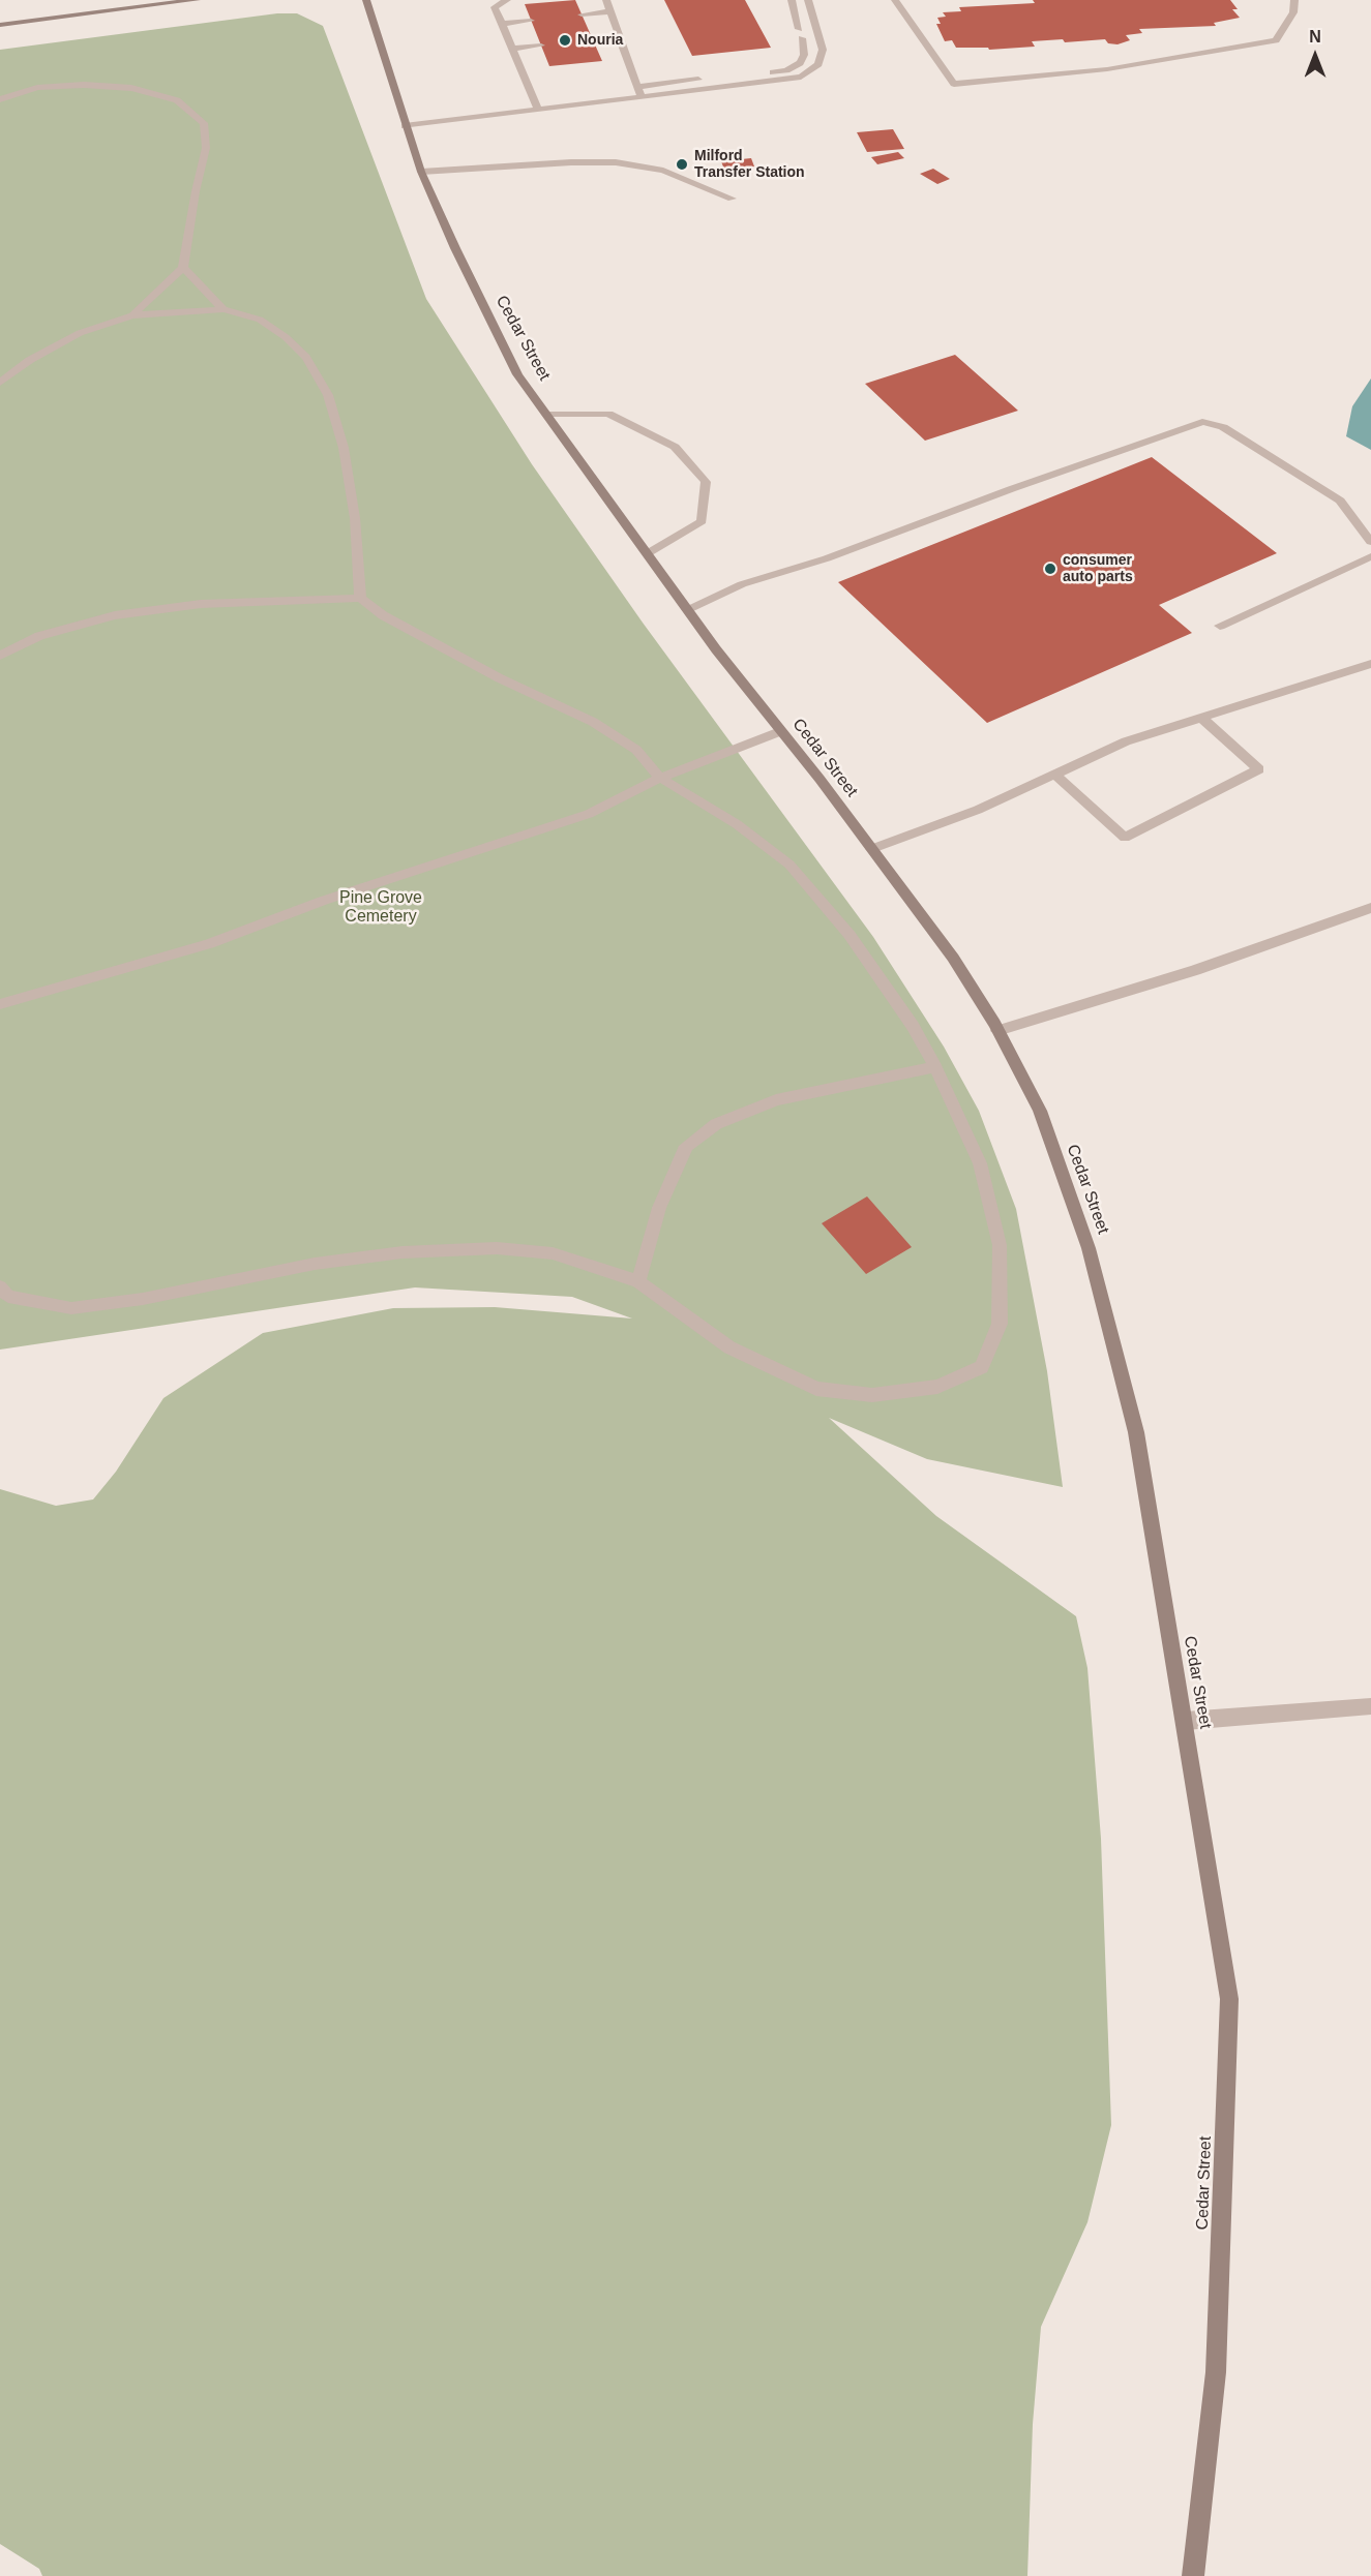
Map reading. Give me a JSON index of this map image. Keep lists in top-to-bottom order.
{
  "streets": {
    "main road": ["Cedar Street"]
  },
  "parks": ["Pine Grove Cemetery"],
  "places": ["Nouria", "Milford Transfer Station", "consumer auto parts"],
  "north": "top"
}
